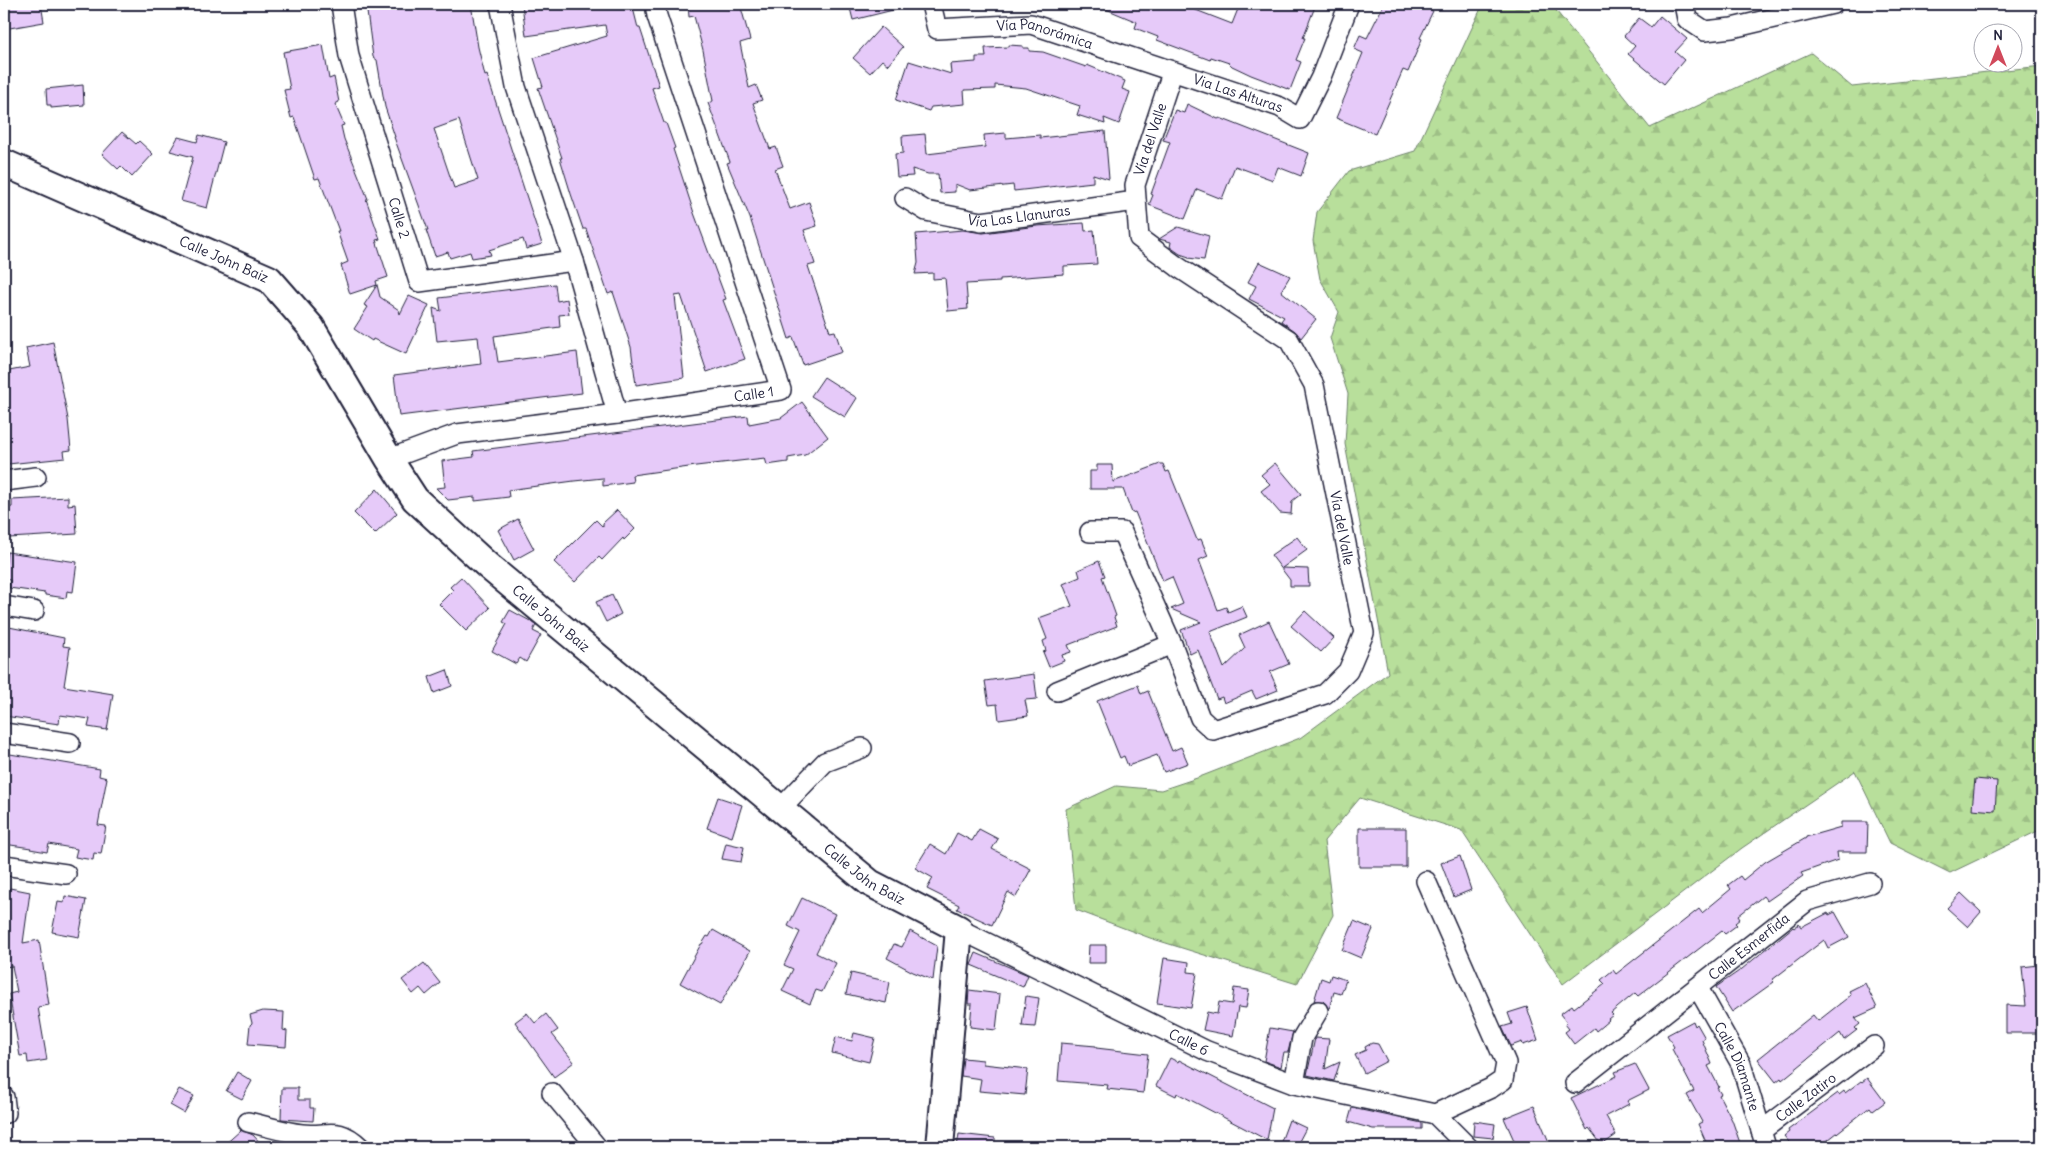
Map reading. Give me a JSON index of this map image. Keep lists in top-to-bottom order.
{
  "streets": {
    "street": [
      "Vía Panorámica",
      "Via Las Alturas",
      "Vía del Valle",
      "Vía Las Llanuras",
      "Calle 2",
      "Calle John Baiz",
      "Calle 1",
      "Calle Esmerfida",
      "Calle 6",
      "Calle Diamante",
      "Calle Zatiro"
    ]
  },
  "crossings": [
    ["Vía Panorámica", "Via Las Alturas"],
    ["Vía Panorámica", "Vía del Valle"],
    ["Via Las Alturas", "Vía del Valle"],
    ["Vía del Valle", "Vía Las Llanuras"],
    ["Calle John Baiz", "Calle 1"],
    ["Calle John Baiz", "Calle 6"],
    ["Calle Esmerfida", "Calle Diamante"],
    ["Calle Diamante", "Calle Zatiro"]
  ],
  "north": "top"
}
